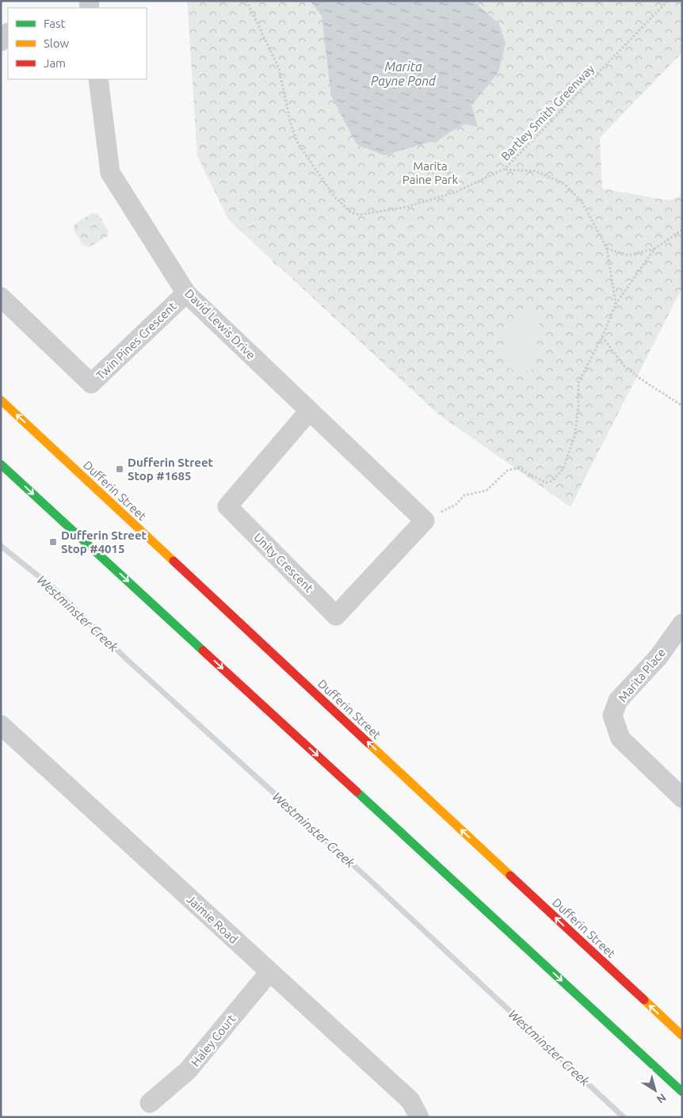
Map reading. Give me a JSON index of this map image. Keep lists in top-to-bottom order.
{
  "streets": {
    "main road": ["Dufferin Street"],
    "street": [
      "David Lewis Drive",
      "Twin Pines Crescent",
      "Unity Crescent",
      "Marita Place",
      "Jaimie Road",
      "Haley Court"
    ],
    "path": ["Bartley Smith Greenway"]
  },
  "crossings": [
    ["David Lewis Drive", "Twin Pines Crescent"],
    ["David Lewis Drive", "Unity Crescent"],
    ["Jaimie Road", "Haley Court"]
  ],
  "water": ["Marita Payne Pond", "Westminster Creek"],
  "parks": ["Marita Paine Park"],
  "places": {
    "transit": ["Dufferin Street Stop #1685", "Dufferin Street Stop #4015"]
  },
  "legend": ["Fast", "Slow", "Jam"],
  "north": "bottom right"
}
